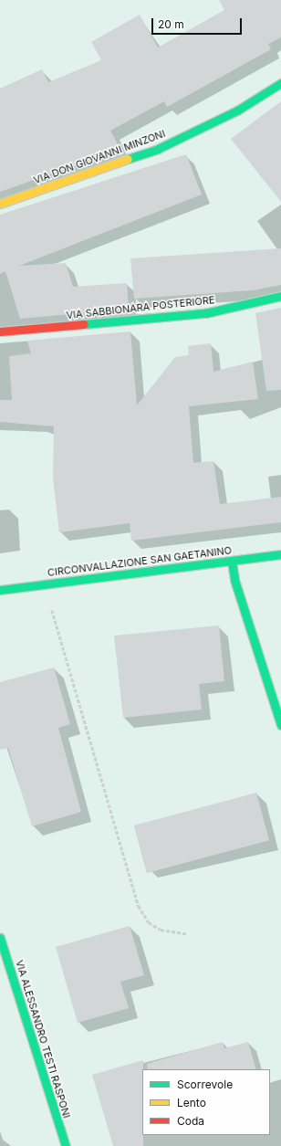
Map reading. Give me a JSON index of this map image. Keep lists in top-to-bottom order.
{
  "streets": {
    "street": [
      "VIA DON GIOVANNI MINZONI",
      "VIA SABBIONARA POSTERIORE",
      "CIRCONVALLAZIONE SAN GAETANINO",
      "VIA ALESSANDRO TESTI RASPONI"
    ]
  },
  "legend": ["Scorrevole", "Lento", "Coda"],
  "scale_bar": "20 m"
}
